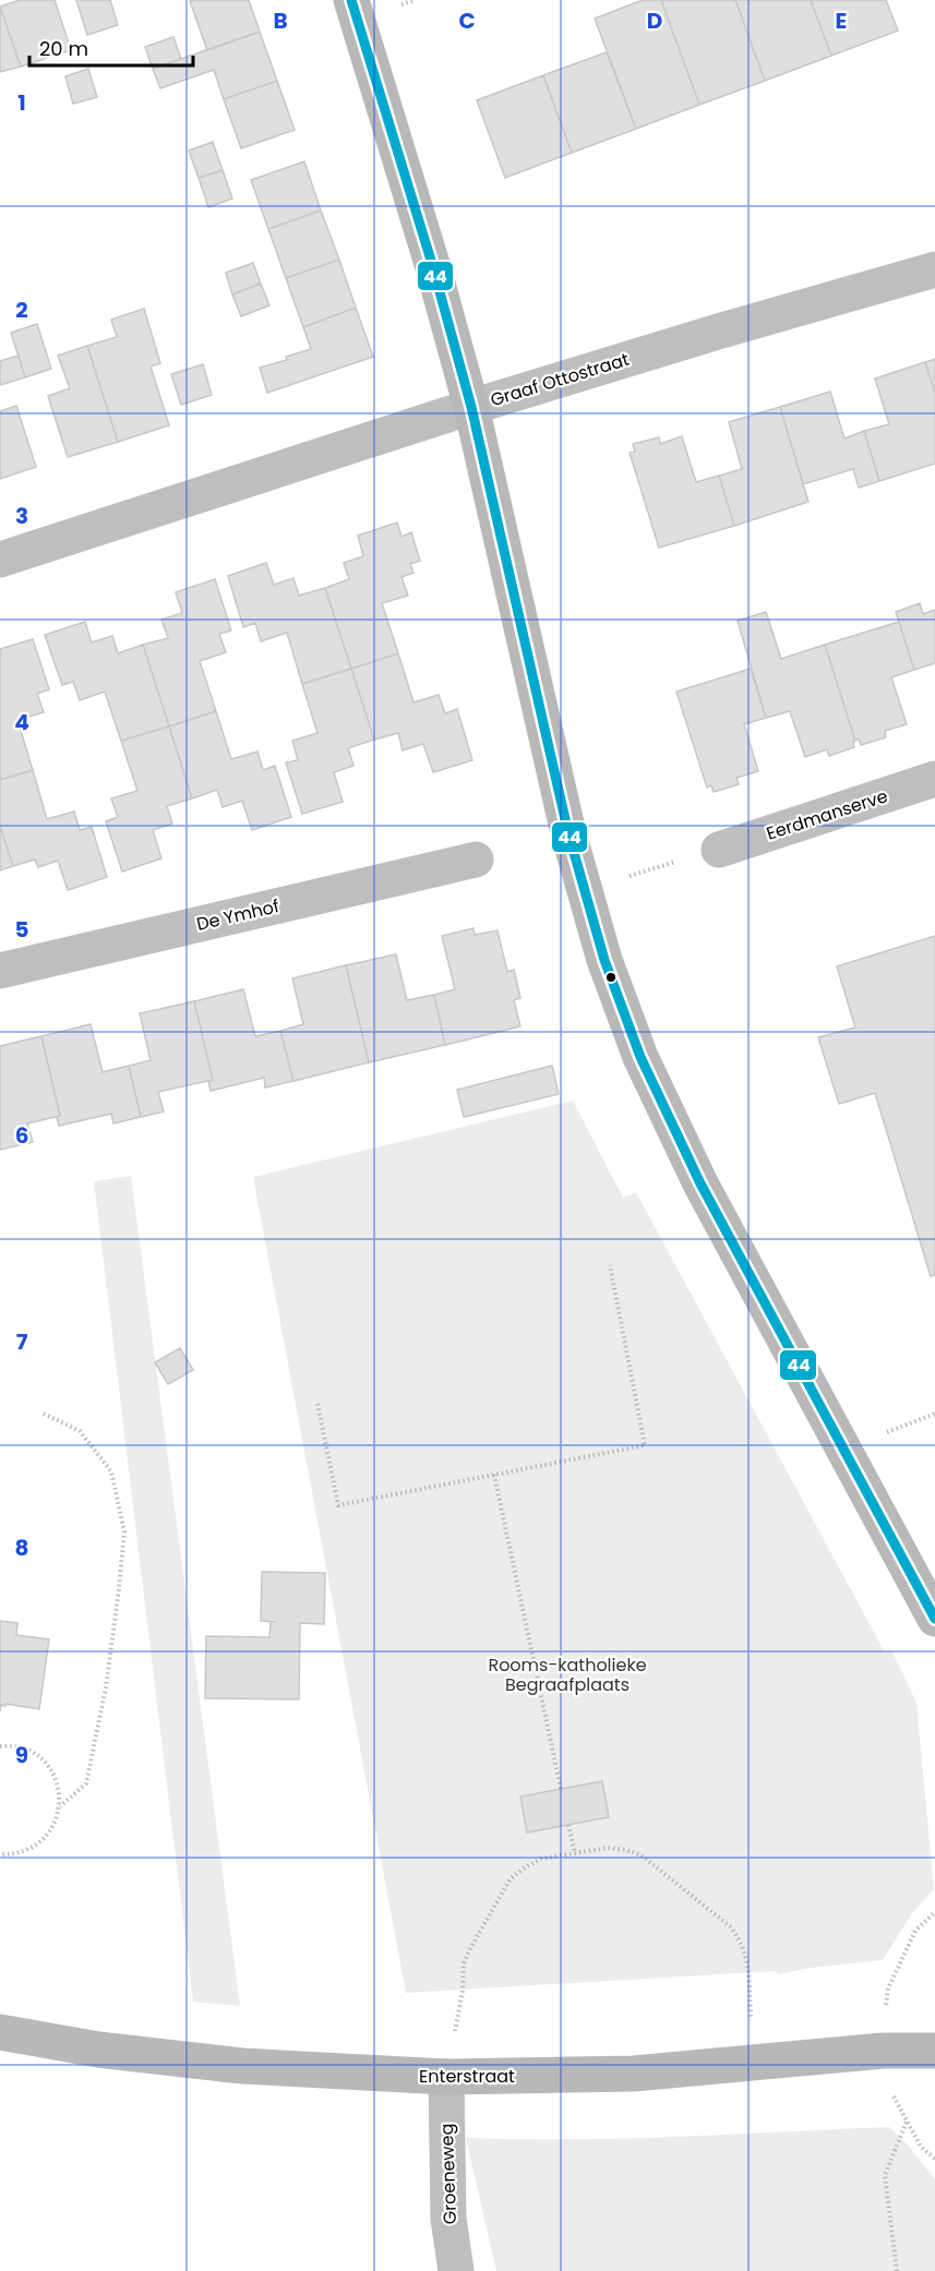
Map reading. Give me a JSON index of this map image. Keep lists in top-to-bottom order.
{
  "streets": {
    "main road": ["Enterstraat"],
    "street": [
      "Graaf Ottostraat",
      "Eerdmanserve",
      "De Ymhof",
      "Groeneweg"
    ]
  },
  "crossings": [
    ["Enterstraat", "Groeneweg"]
  ],
  "parks": ["Rooms-katholieke Begraafplaats"],
  "lines": ["transit line 44"],
  "scale_bar": "20 m",
  "grid": {
    "columns": [
      "B",
      "C",
      "D",
      "E"
    ],
    "rows": [
      "1",
      "2",
      "3",
      "4",
      "5",
      "6",
      "7",
      "8",
      "9"
    ]
  }
}
